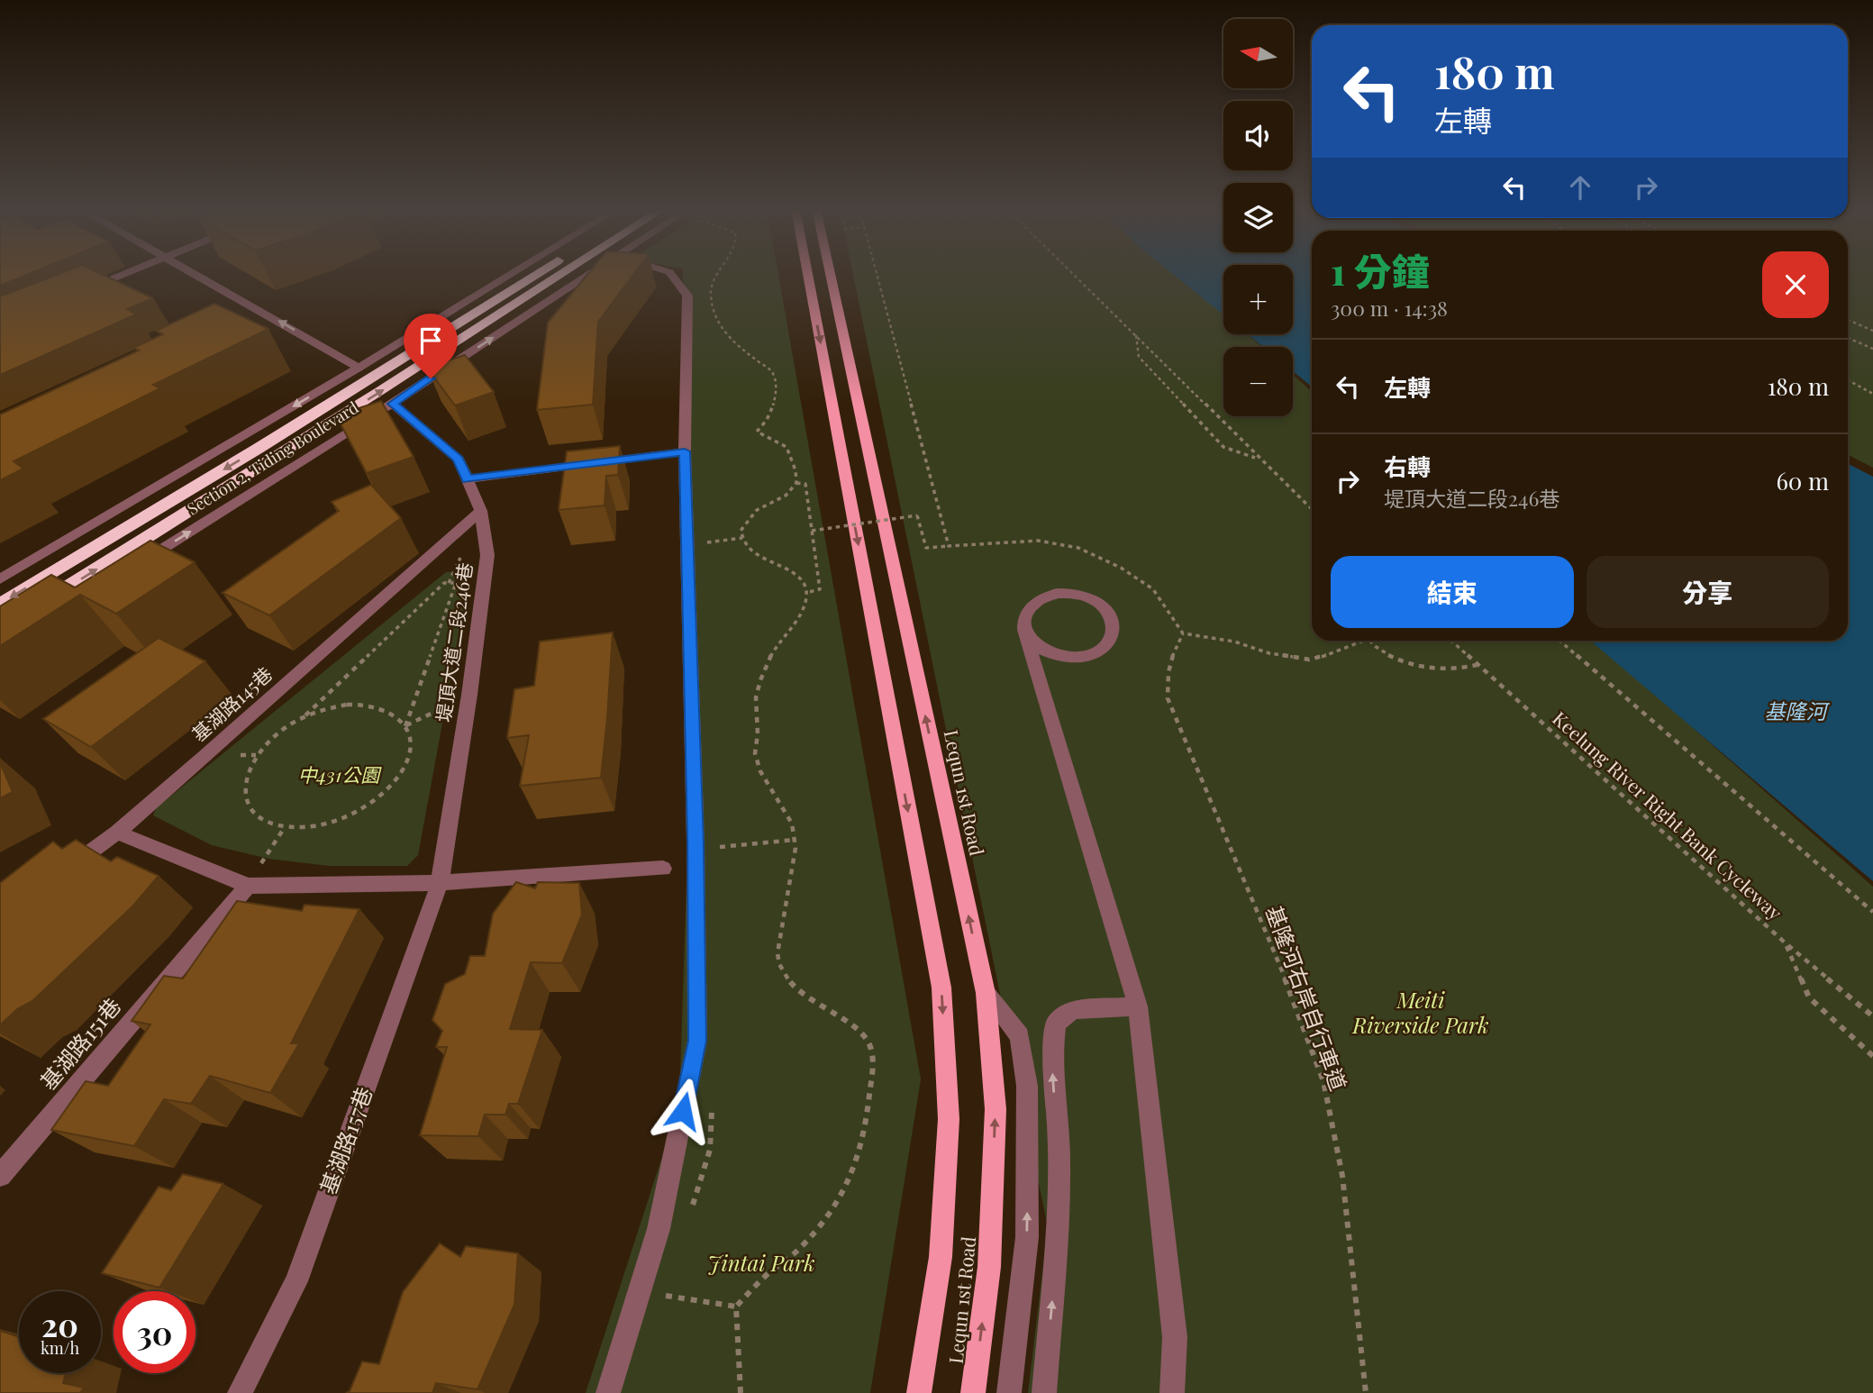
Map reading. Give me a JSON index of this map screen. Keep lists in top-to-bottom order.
{
  "streets": {
    "highway": ["Section 2, Tiding Boulevard"],
    "main road": ["Lequn 1st Road"],
    "street": [
      "堤頂大道二段246巷",
      "基湖路145巷",
      "基湖路151巷",
      "基湖路157巷"
    ],
    "path": ["Keelung River Right Bank Cycleway", "基隆河右岸自行車道"]
  },
  "crossings": [
    ["Section 2, Tiding Boulevard", "堤頂大道二段246巷"],
    ["堤頂大道二段246巷", "基湖路145巷"],
    ["堤頂大道二段246巷", "基湖路157巷"]
  ],
  "water": ["基隆河"],
  "parks": ["中431公園", "Meiti Riverside Park", "Jintai Park"],
  "north": "left",
  "page": {
    "map_buttons": ["+", "−"],
    "turn": ["180 m", "左轉"],
    "heading": ["1 分鐘", "300 m · 14:38"],
    "list": [
      {
        "name": "左轉",
        "value": "180 m"
      },
      {
        "name": "右轉",
        "note": "堤頂大道二段246巷",
        "value": "60 m"
      }
    ],
    "buttons": ["結束", "分享"],
    "speed": "20 km/h",
    "limit": "30"
  }
}
